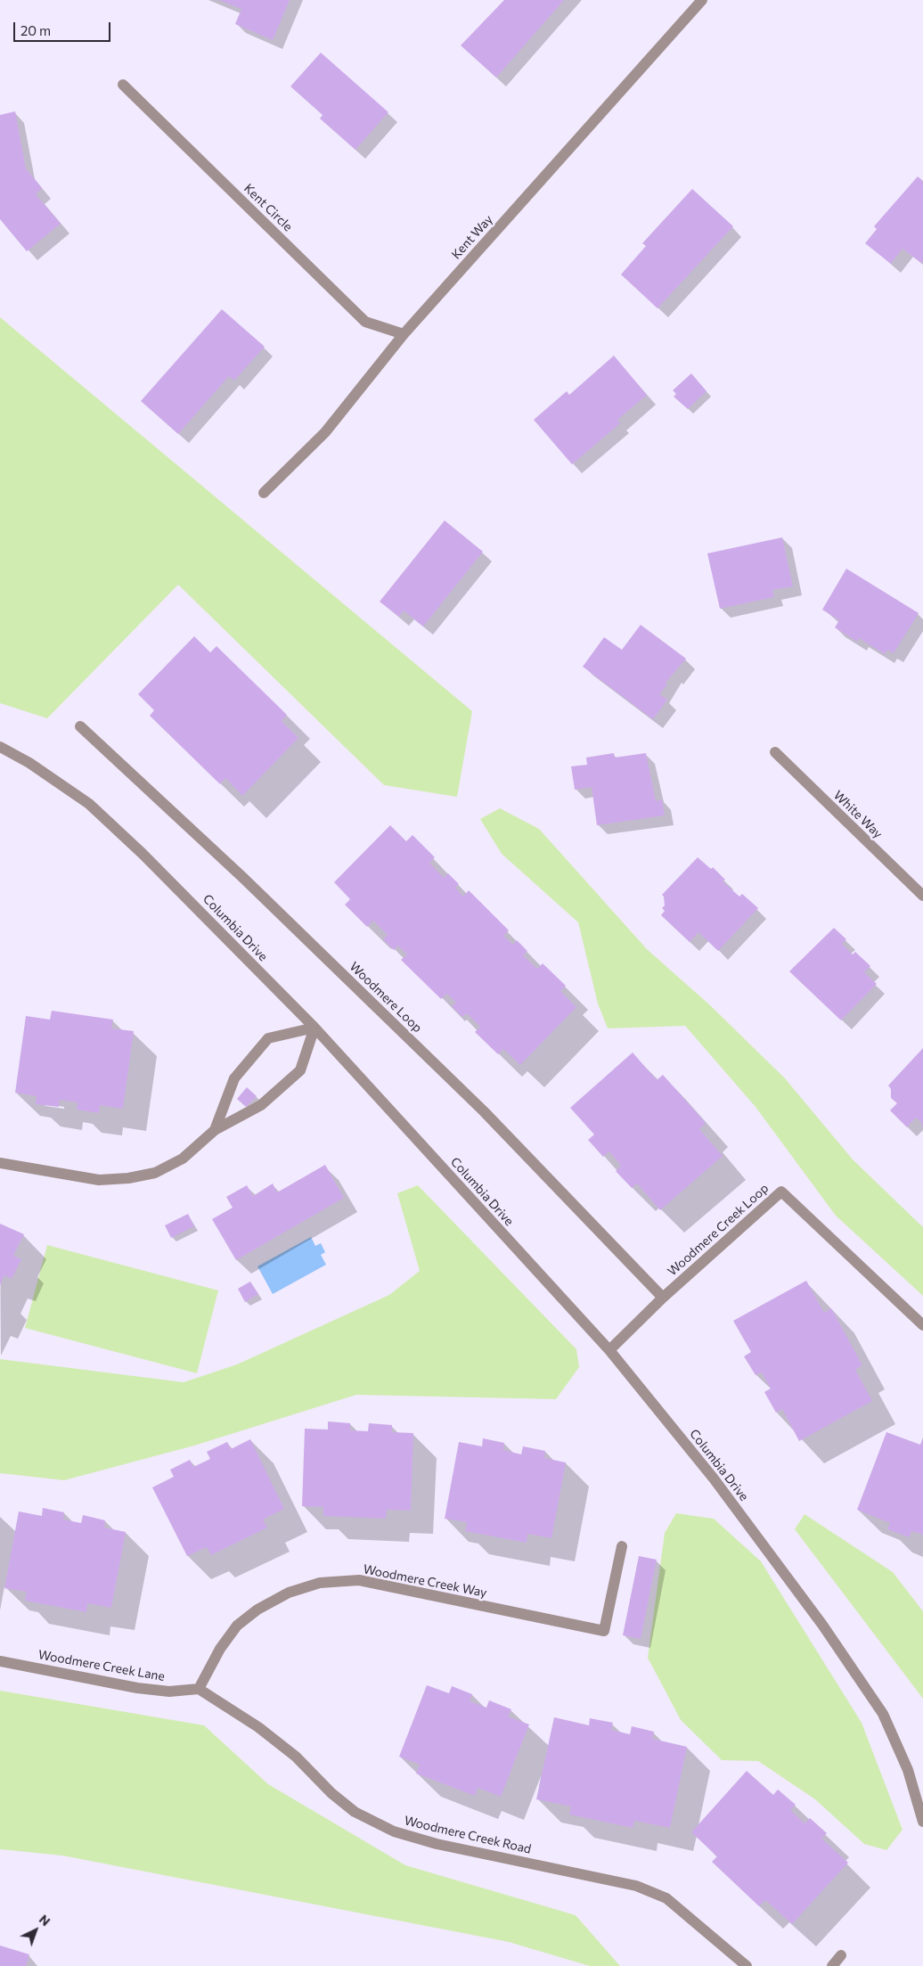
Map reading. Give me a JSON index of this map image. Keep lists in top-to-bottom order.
{
  "streets": {
    "street": [
      "Kent Circle",
      "Kent Way",
      "White Way",
      "Columbia Drive",
      "Woodmere Loop",
      "Woodmere Creek Loop",
      "Woodmere Creek Way",
      "Woodmere Creek Lane",
      "Woodmere Creek Road"
    ]
  },
  "crossings": [
    ["Kent Circle", "Kent Way"],
    ["Columbia Drive", "Woodmere Creek Loop"],
    ["Woodmere Loop", "Woodmere Creek Loop"],
    ["Woodmere Creek Way", "Woodmere Creek Lane"],
    ["Woodmere Creek Way", "Woodmere Creek Road"],
    ["Woodmere Creek Lane", "Woodmere Creek Road"]
  ],
  "scale_bar": "20 m",
  "north": "top right"
}
